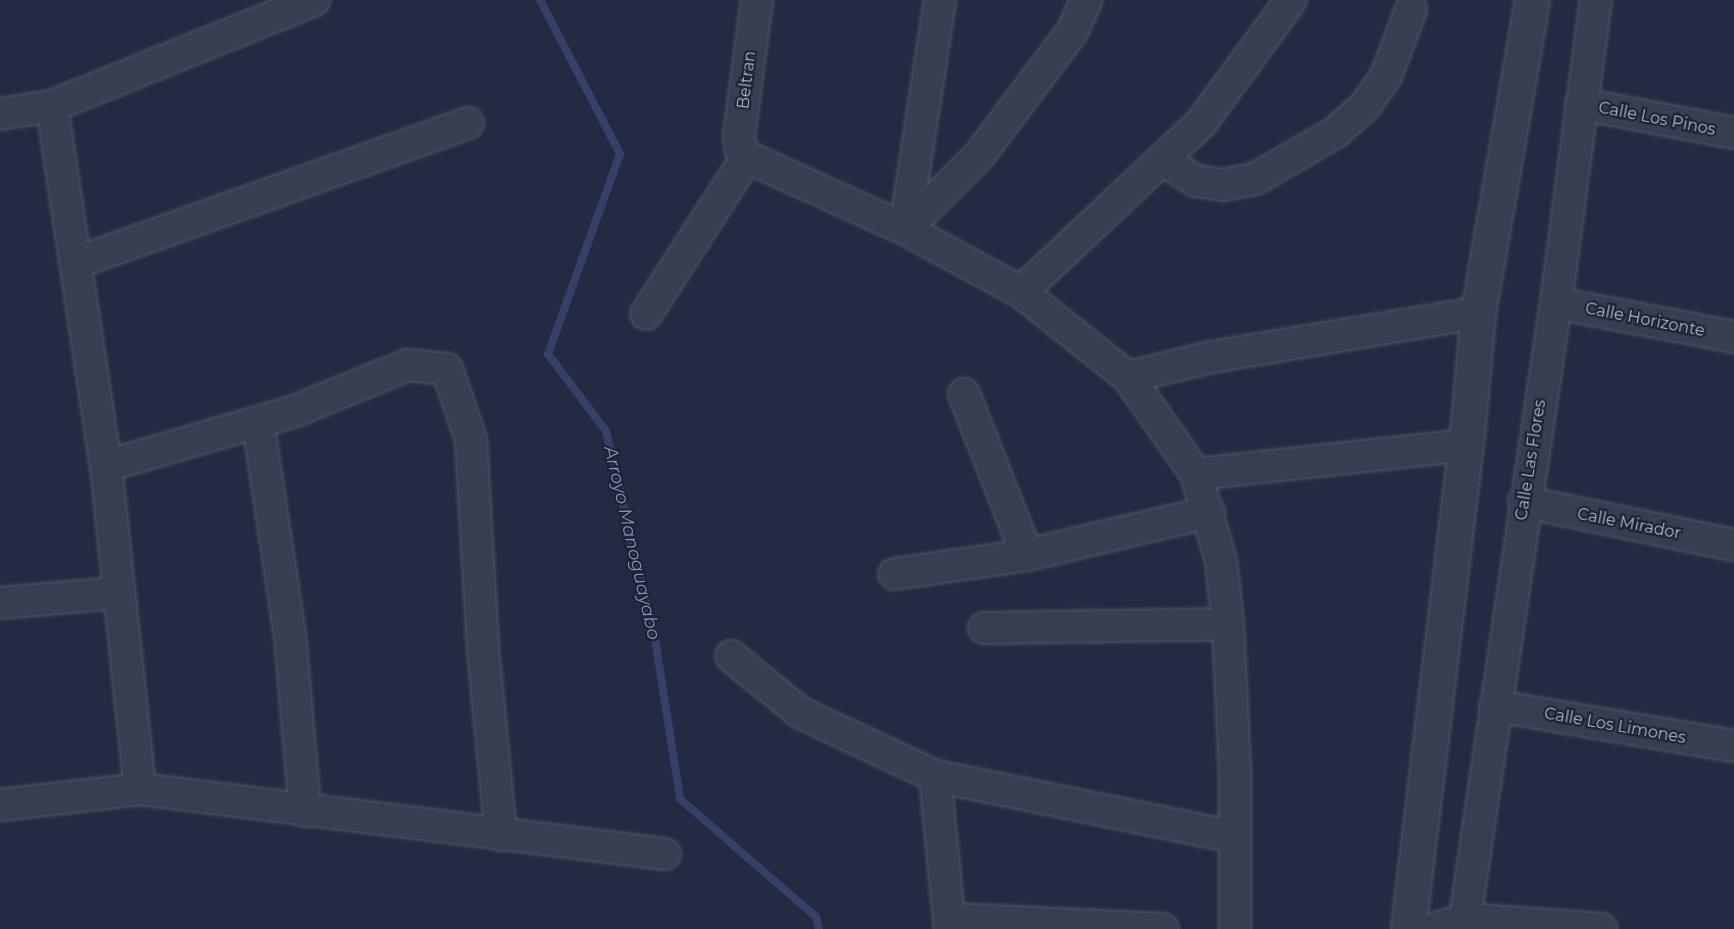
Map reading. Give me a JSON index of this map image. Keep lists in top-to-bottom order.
{
  "streets": {
    "street": [
      "Beltran",
      "Calle Los Pinos",
      "Calle Horizonte",
      "Calle Las Flores",
      "Calle Mirador",
      "Calle Los Limones"
    ]
  },
  "crossings": [
    ["Calle Los Pinos", "Calle Las Flores"],
    ["Calle Horizonte", "Calle Las Flores"],
    ["Calle Las Flores", "Calle Mirador"],
    ["Calle Las Flores", "Calle Los Limones"]
  ],
  "water": ["Arroyo Manoguayabo"]
}
